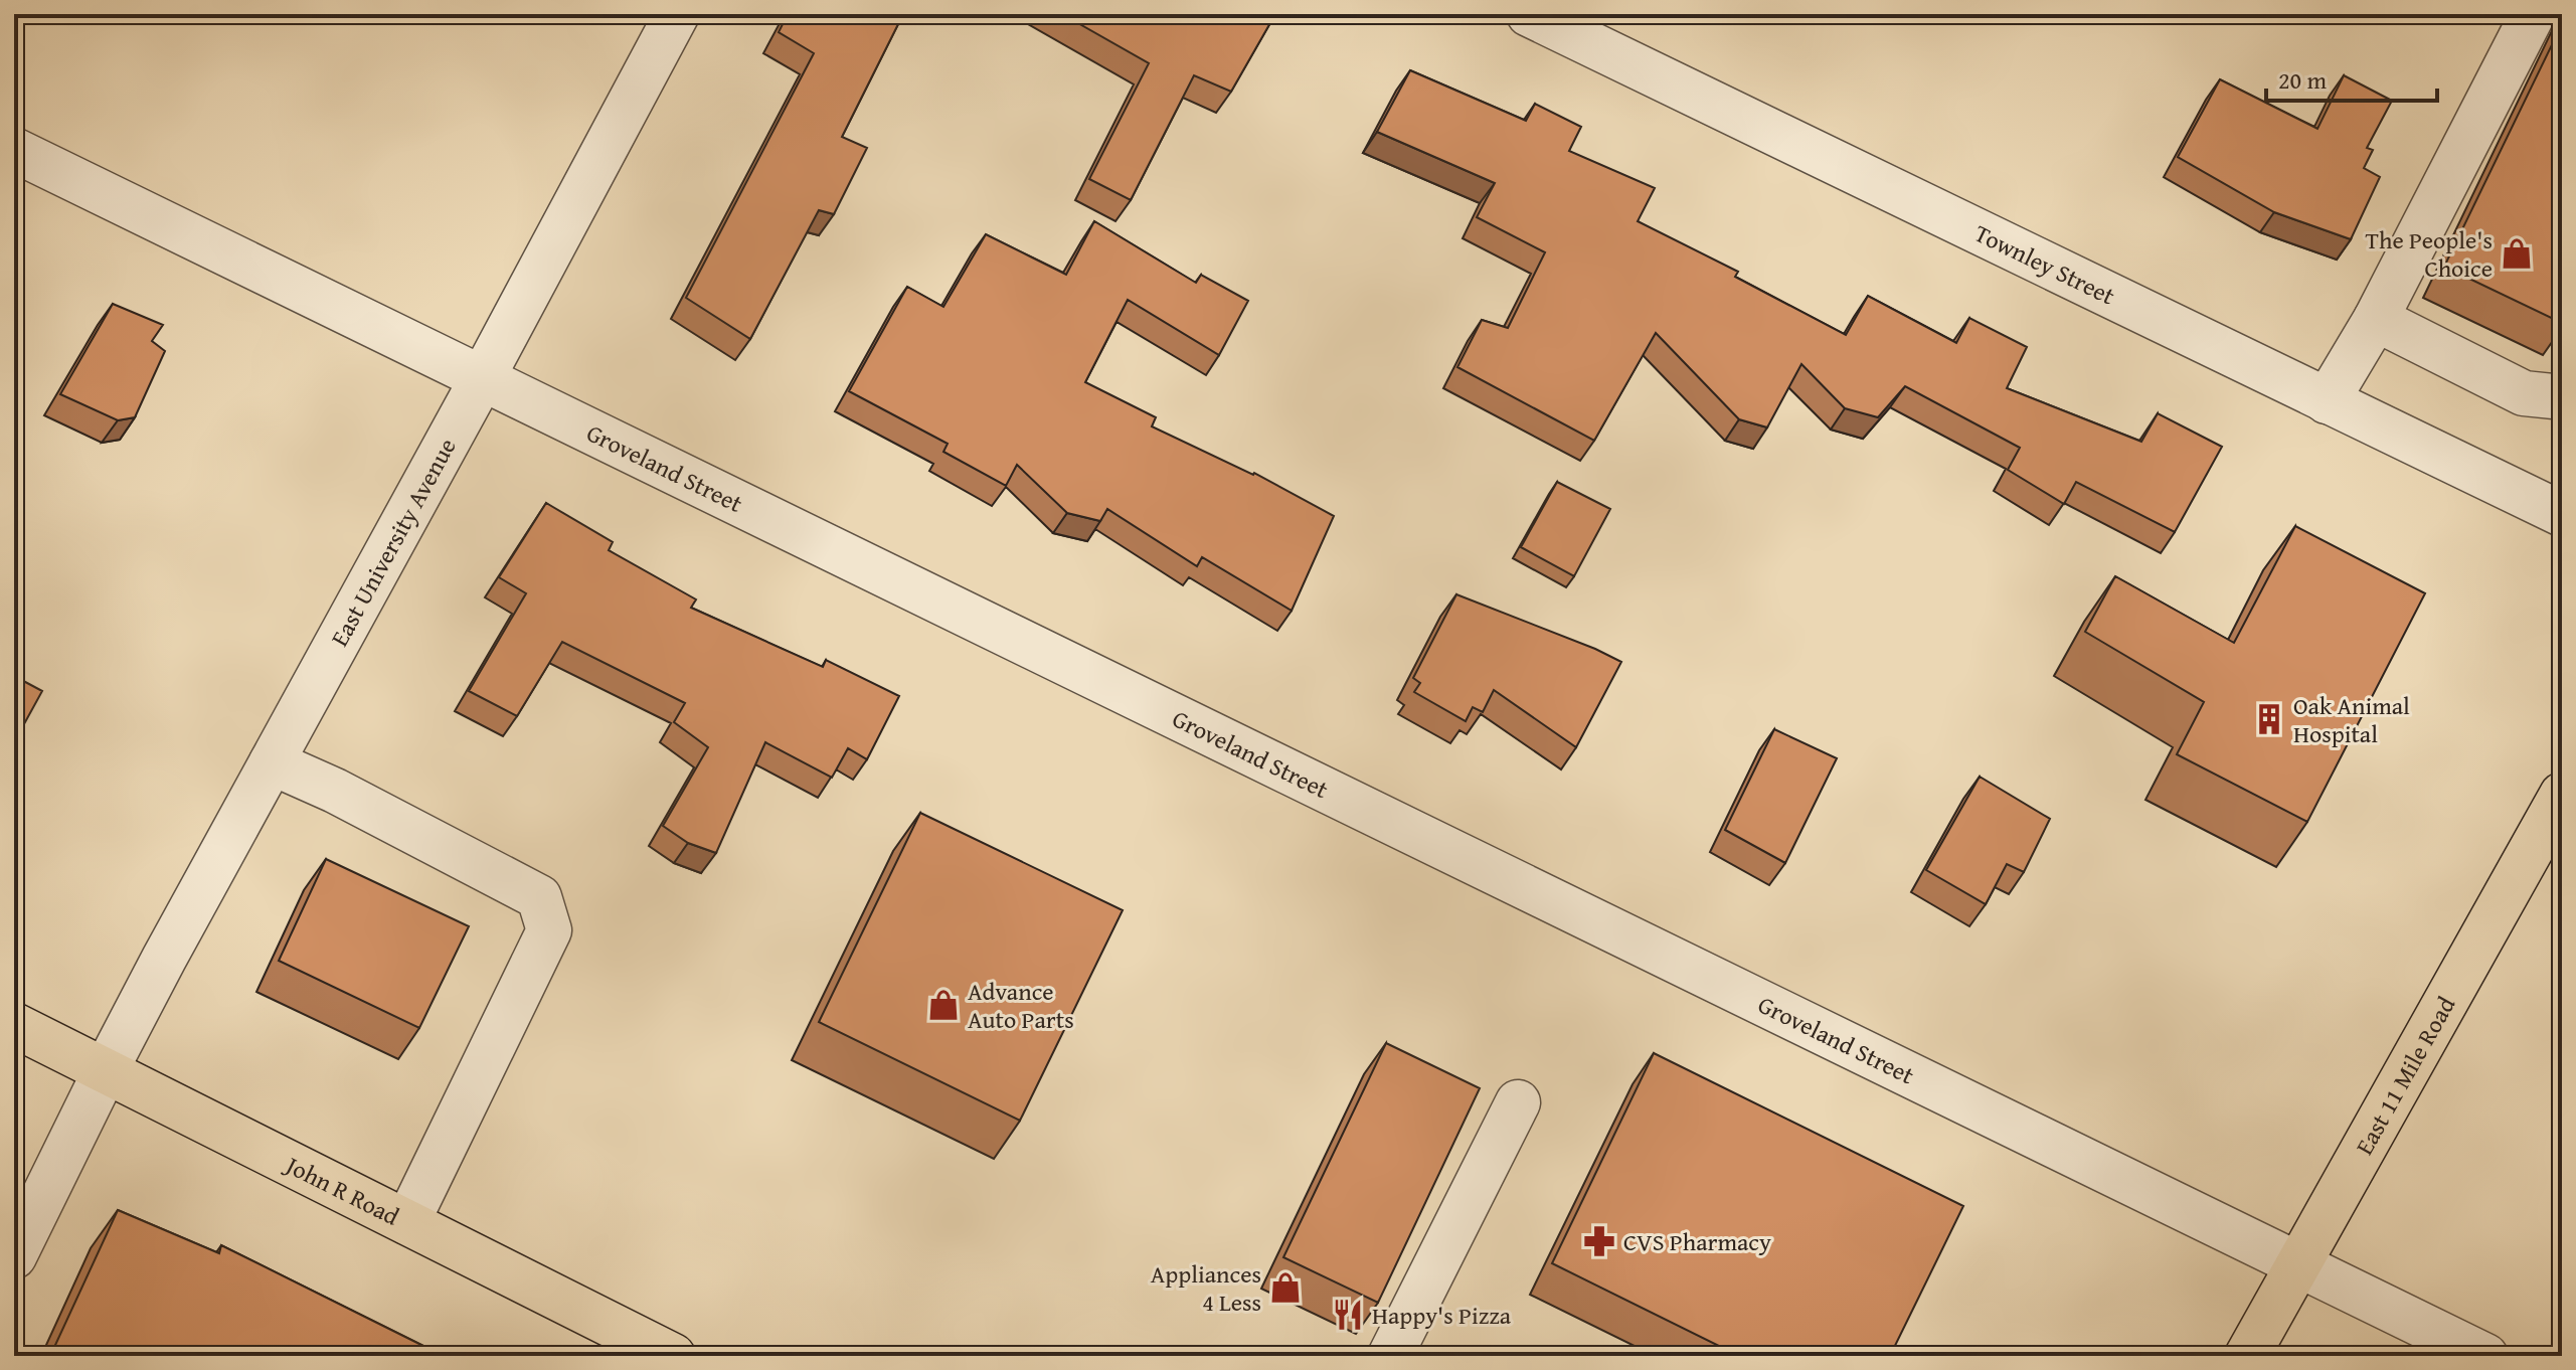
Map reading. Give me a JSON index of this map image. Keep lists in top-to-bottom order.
{
  "streets": {
    "main road": ["East 11 Mile Road", "John R Road"],
    "street": ["Townley Street", "Groveland Street", "East University Avenue"]
  },
  "crossings": [
    ["Groveland Street", "East University Avenue"],
    ["Groveland Street", "East 11 Mile Road"],
    ["East University Avenue", "John R Road"]
  ],
  "places": {
    "shop": ["The People's Choice", "Advance Auto Parts", "Appliances 4 Less"],
    "building": ["Oak Animal Hospital"],
    "pharmacy": ["CVS Pharmacy"],
    "restaurant": ["Happy's Pizza"]
  },
  "scale_bar": "20 m"
}
